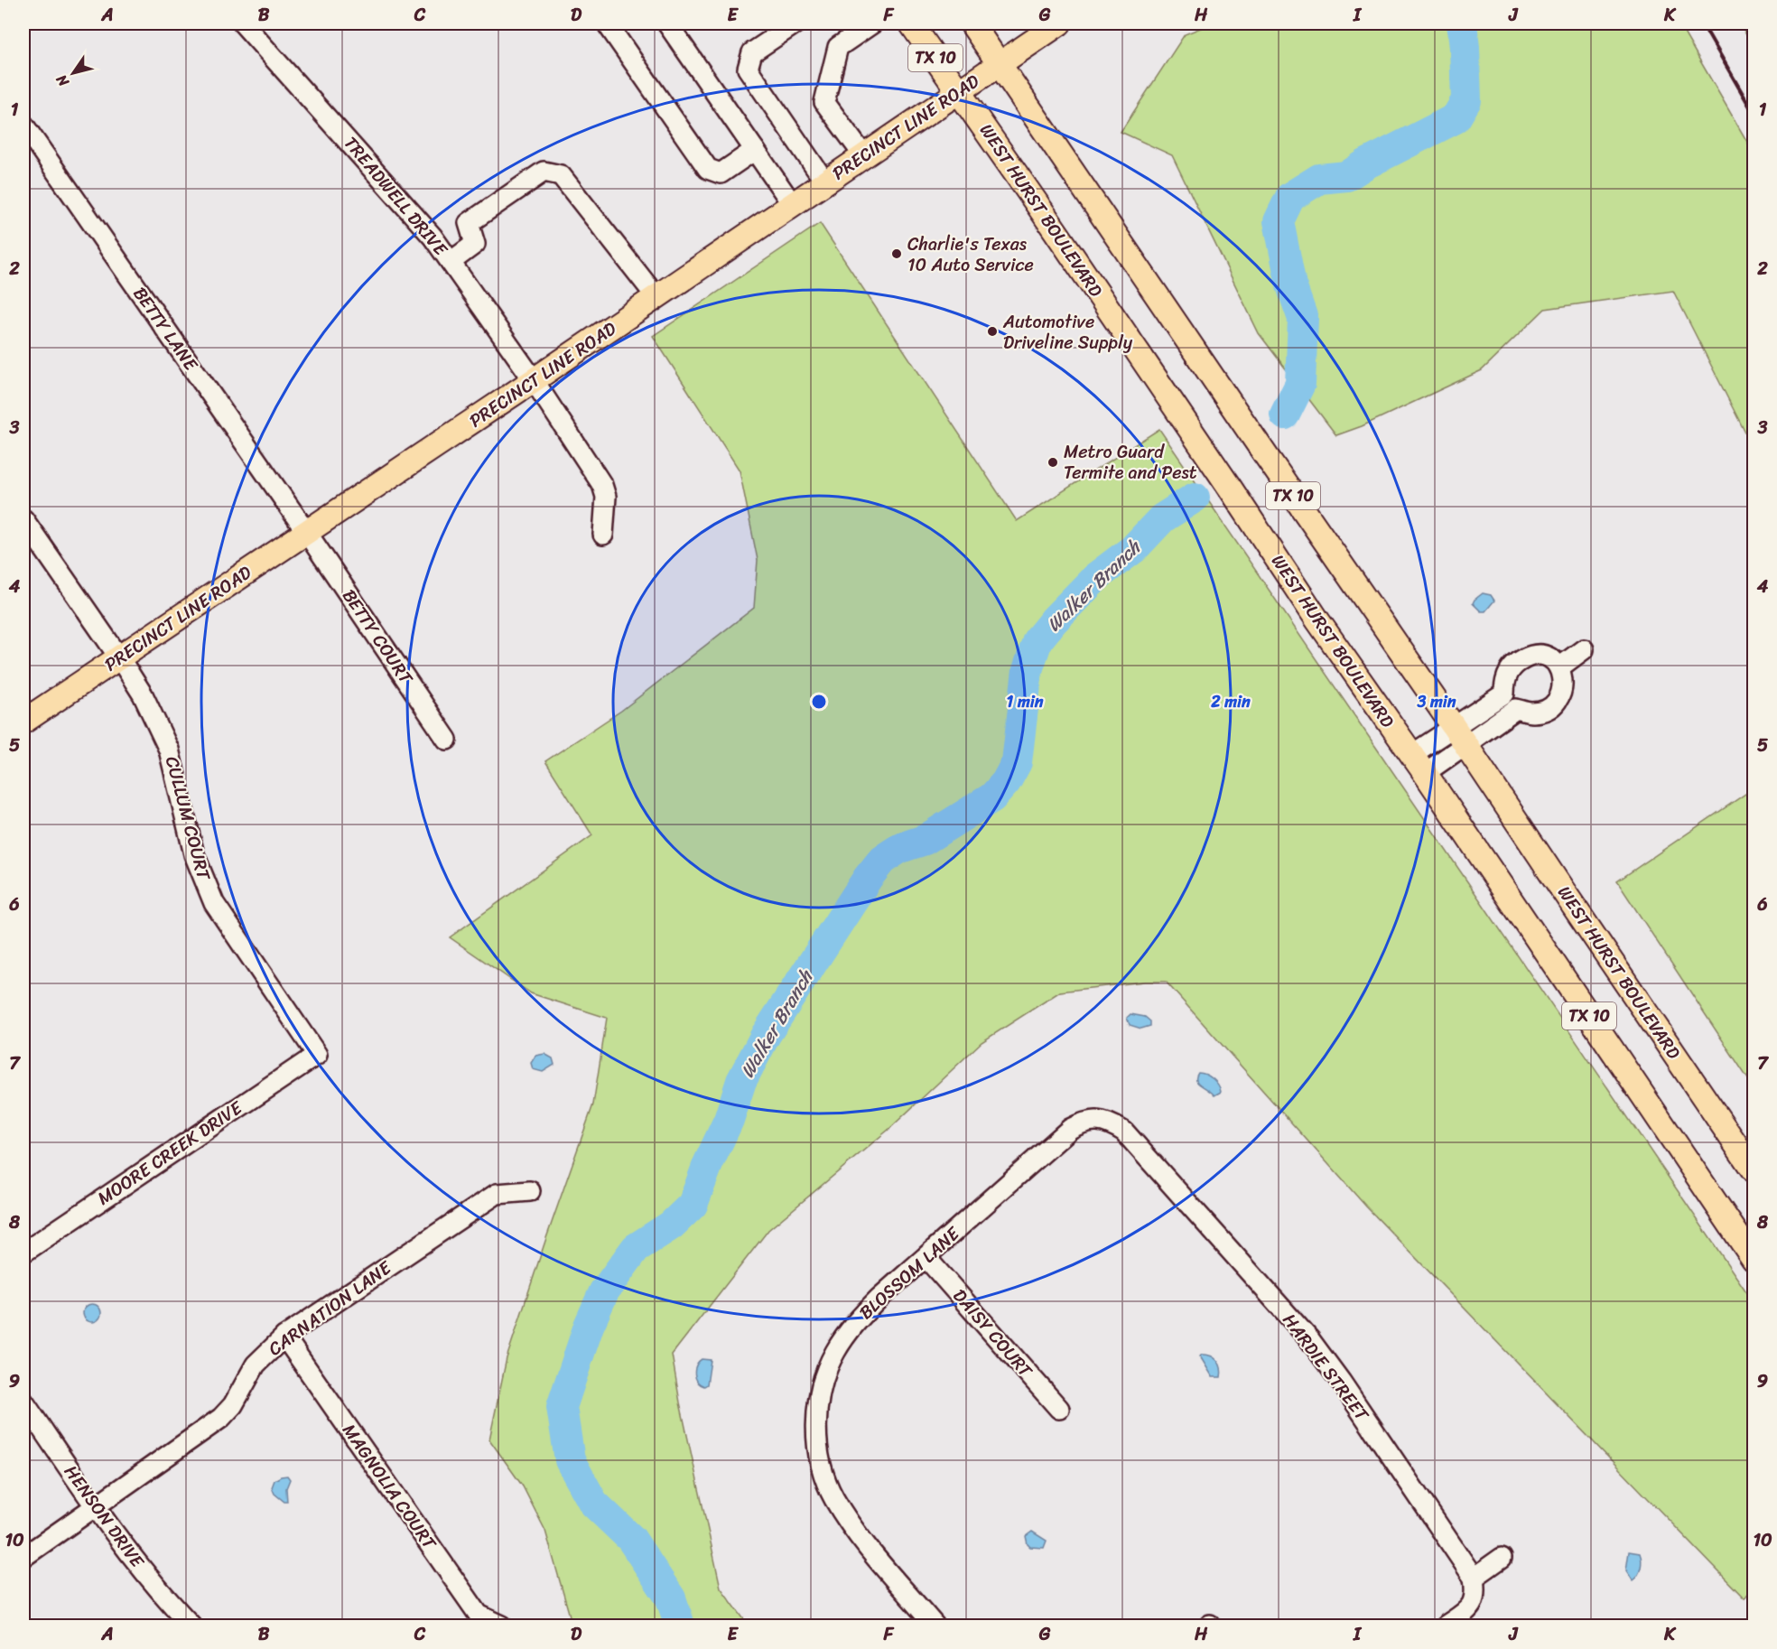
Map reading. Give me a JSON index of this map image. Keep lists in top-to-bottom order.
{
  "streets": {
    "main road": ["TX 10", "PRECINCT LINE ROAD", "WEST HURST BOULEVARD"],
    "street": [
      "TREADWELL DRIVE",
      "BETTY LANE",
      "BETTY COURT",
      "CULLUM COURT",
      "MOORE CREEK DRIVE",
      "BLOSSOM LANE",
      "CARNATION LANE",
      "DAISY COURT",
      "HARDIE STREET",
      "MAGNOLIA COURT",
      "HENSON DRIVE"
    ]
  },
  "crossings": [
    ["PRECINCT LINE ROAD", "TREADWELL DRIVE"],
    ["PRECINCT LINE ROAD", "WEST HURST BOULEVARD"],
    ["PRECINCT LINE ROAD", "BETTY LANE"],
    ["PRECINCT LINE ROAD", "BETTY COURT"],
    ["PRECINCT LINE ROAD", "CULLUM COURT"],
    ["BETTY LANE", "BETTY COURT"],
    ["CULLUM COURT", "MOORE CREEK DRIVE"],
    ["BLOSSOM LANE", "DAISY COURT"],
    ["BLOSSOM LANE", "HARDIE STREET"],
    ["CARNATION LANE", "MAGNOLIA COURT"],
    ["CARNATION LANE", "HENSON DRIVE"]
  ],
  "water": ["Walker Branch"],
  "places": ["Charlie's Texas 10 Auto Service", "Automotive Driveline Supply", "Metro Guard Termite and Pest"],
  "north": "bottom left",
  "grid": {
    "columns": [
      "A",
      "B",
      "C",
      "D",
      "E",
      "F",
      "G",
      "H",
      "I",
      "J",
      "K"
    ],
    "rows": [
      "1",
      "2",
      "3",
      "4",
      "5",
      "6",
      "7",
      "8",
      "9",
      "10"
    ]
  },
  "rings": ["1 min", "2 min", "3 min"]
}
